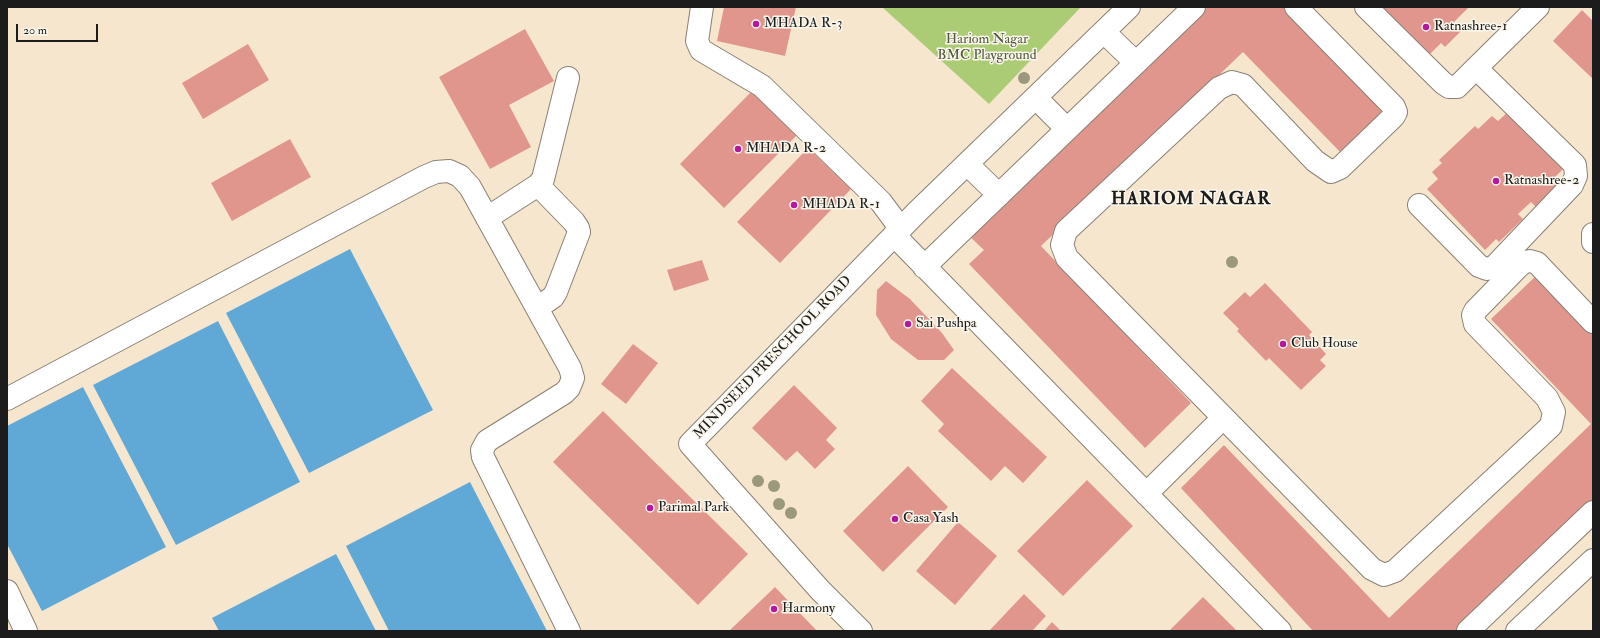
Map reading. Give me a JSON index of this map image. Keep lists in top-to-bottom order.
{
  "streets": {
    "street": ["MINDSEED PRESCHOOL ROAD"]
  },
  "districts": ["HARIOM NAGAR"],
  "parks": ["Hariom Nagar BMC Playground"],
  "places": [
    "MHADA R-3",
    "Ratnashree-1",
    "MHADA R-2",
    "Ratnashree-2",
    "MHADA R-1",
    "Sai Pushpa",
    "Club House",
    "Parimal Park",
    "Casa Yash",
    "Harmony"
  ],
  "scale_bar": "20 m"
}
